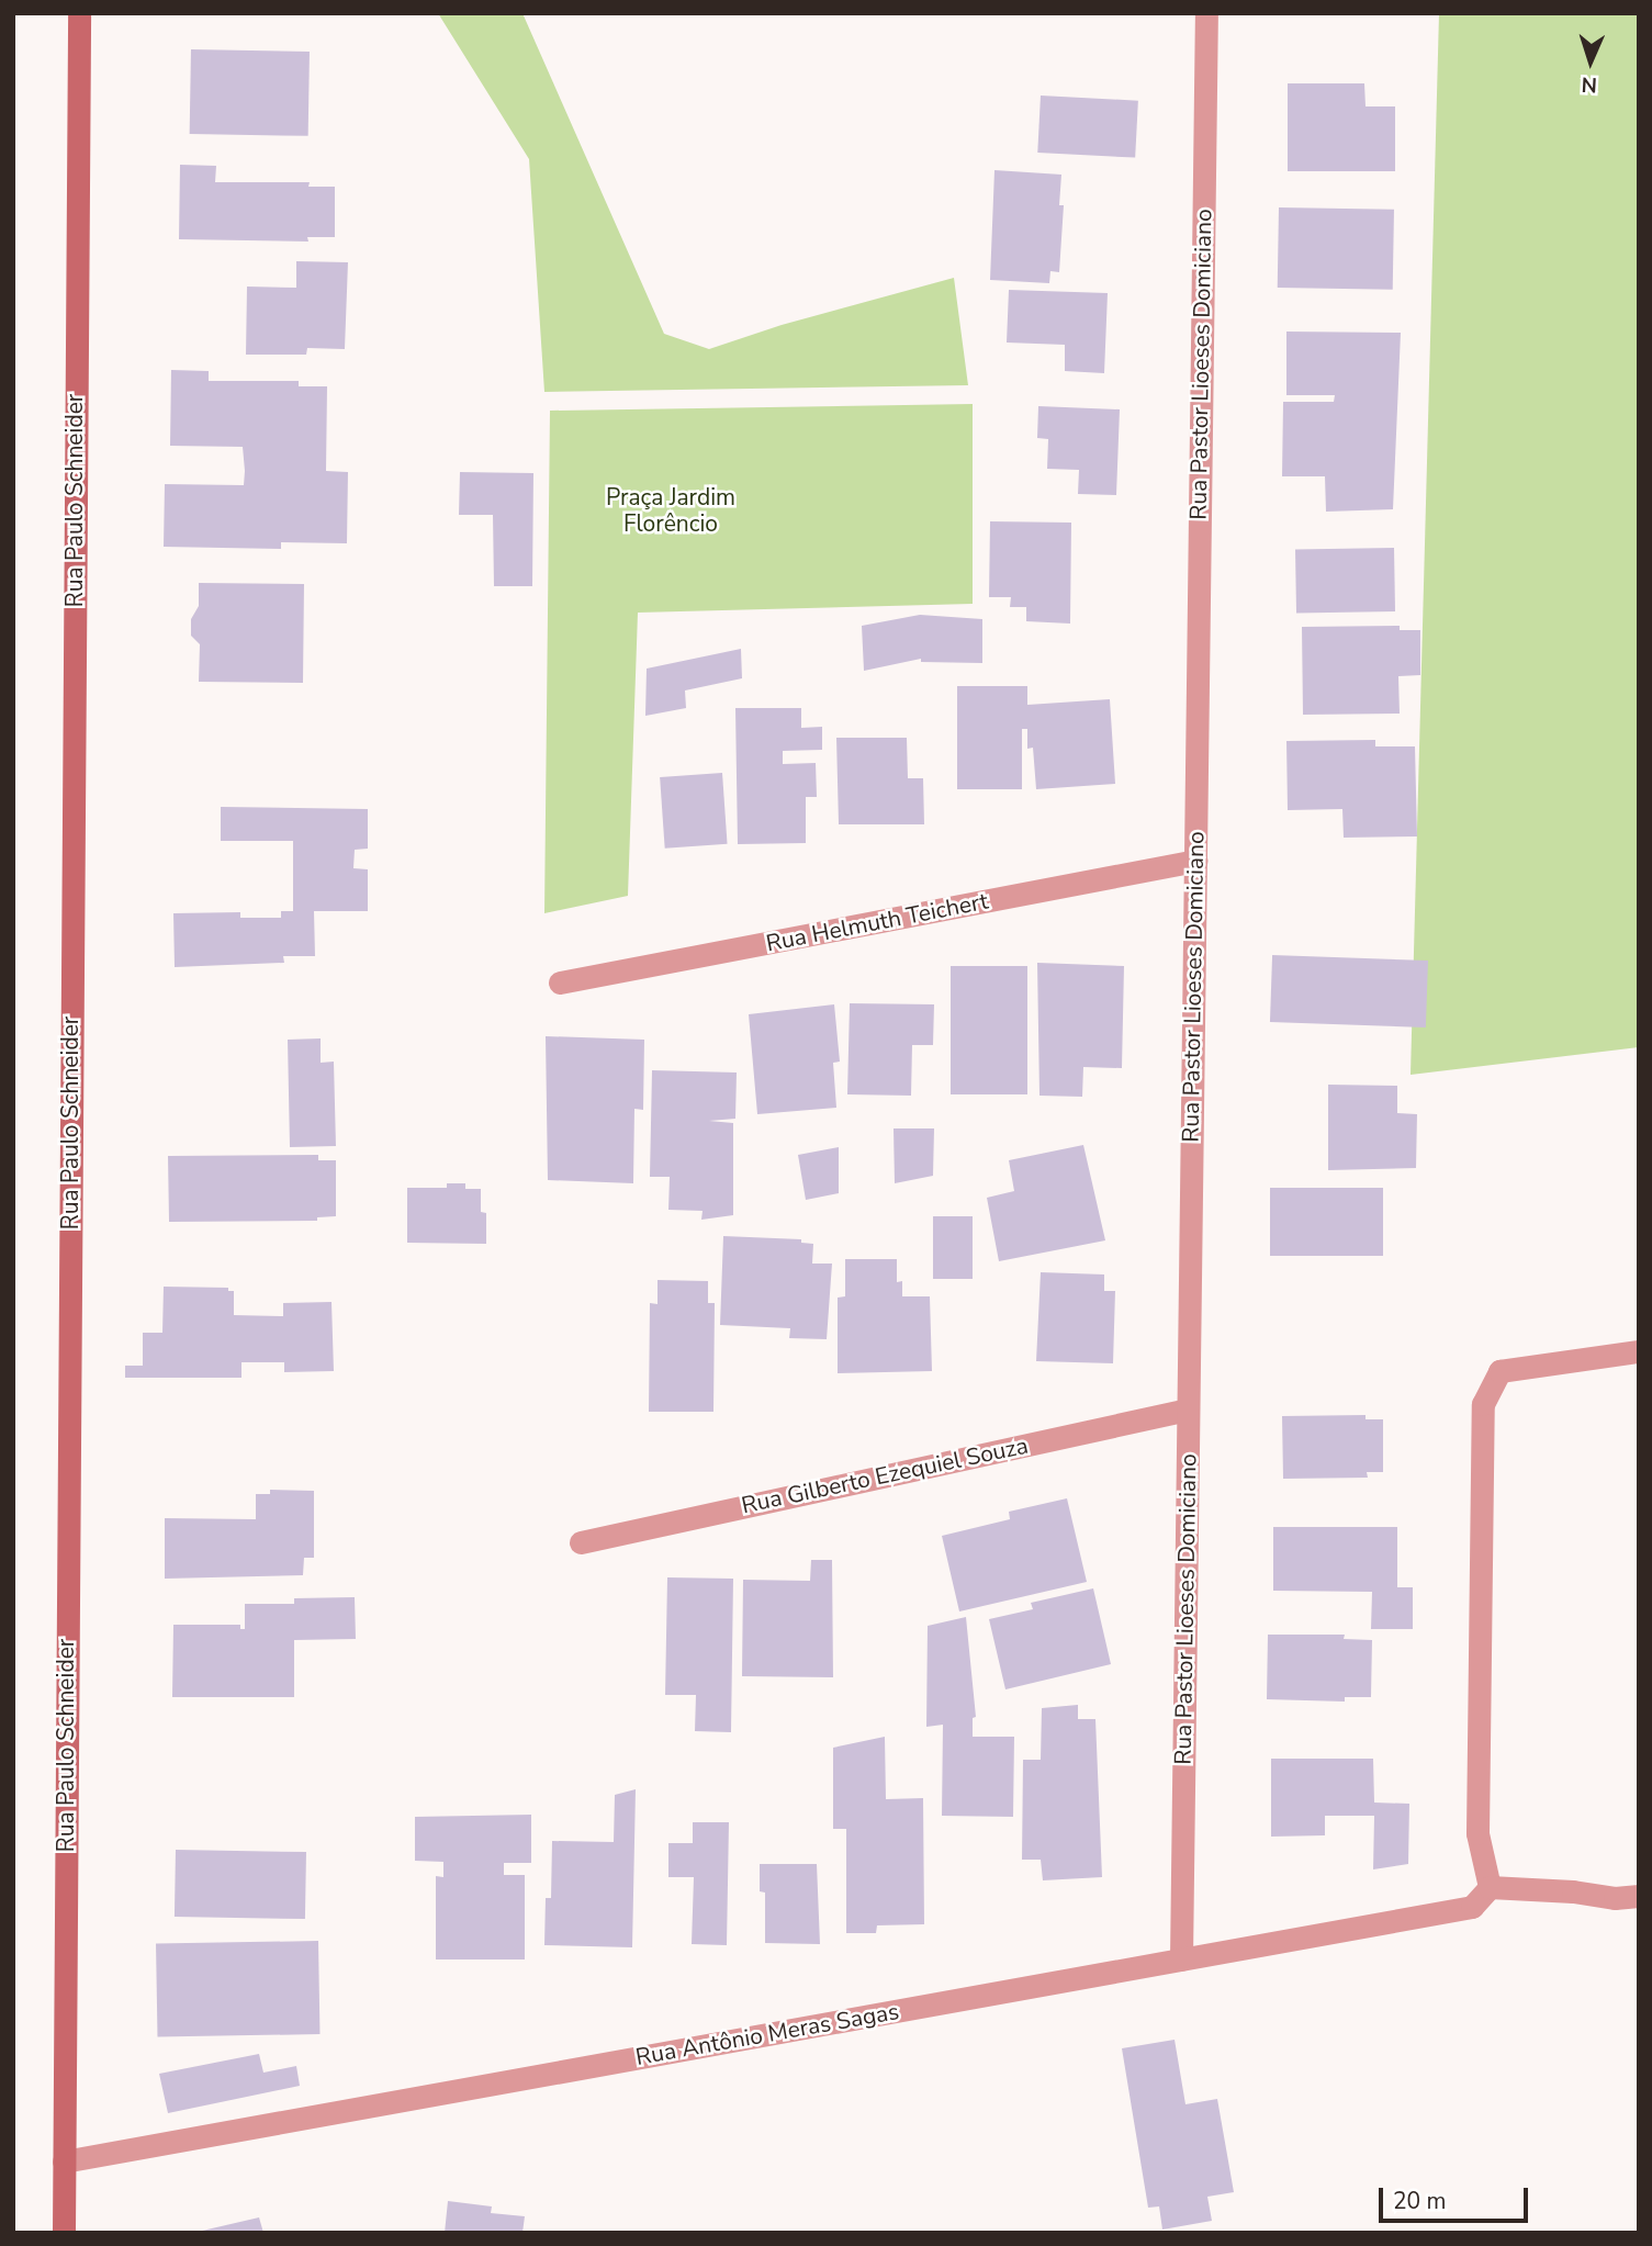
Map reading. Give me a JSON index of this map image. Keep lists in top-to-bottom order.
{
  "streets": {
    "street": [
      "Rua Pastor Lioeses Domiciano",
      "Rua Paulo Schneider",
      "Rua Helmuth Teichert",
      "Rua Gilberto Ezequiel Souza",
      "Rua Antônio Meras Sagas"
    ]
  },
  "crossings": [
    ["Rua Pastor Lioeses Domiciano", "Rua Helmuth Teichert"],
    ["Rua Pastor Lioeses Domiciano", "Rua Gilberto Ezequiel Souza"],
    ["Rua Pastor Lioeses Domiciano", "Rua Antônio Meras Sagas"],
    ["Rua Paulo Schneider", "Rua Antônio Meras Sagas"]
  ],
  "parks": ["Praça Jardim Florêncio"],
  "scale_bar": "20 m",
  "north": "bottom"
}
